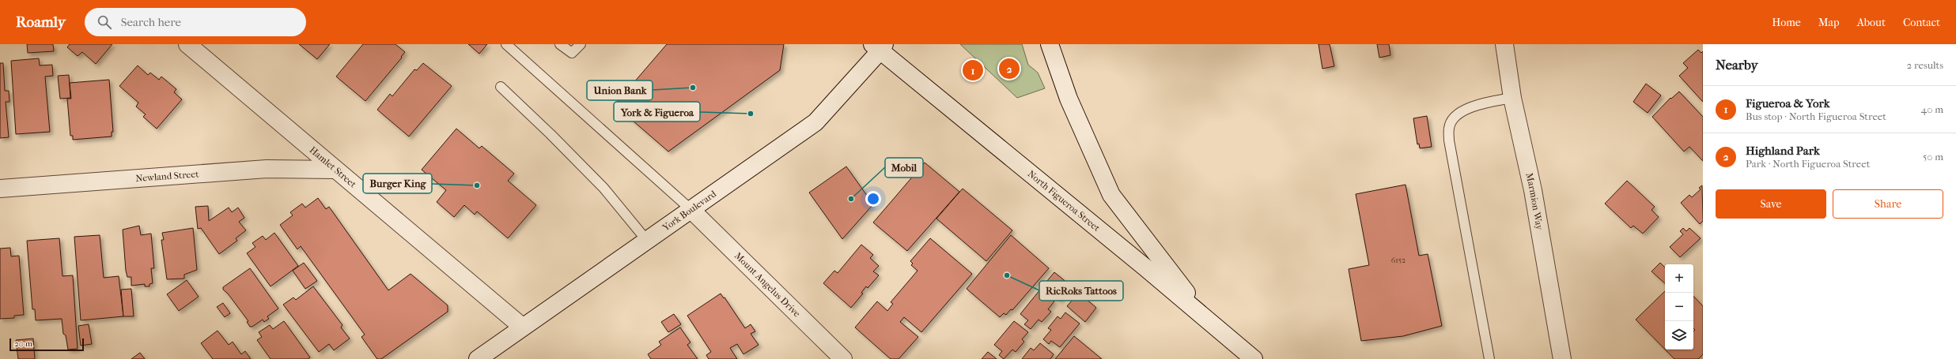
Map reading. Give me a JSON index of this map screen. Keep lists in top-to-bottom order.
{
  "streets": {
    "main road": [
      "Hamlet Street",
      "Newland Street",
      "North Figueroa Street",
      "Marmion Way",
      "York Boulevard",
      "Mount Angelus Drive"
    ]
  },
  "crossings": [
    ["Hamlet Street", "Newland Street"],
    ["Hamlet Street", "York Boulevard"],
    ["North Figueroa Street", "York Boulevard"],
    ["York Boulevard", "Mount Angelus Drive"]
  ],
  "places": [
    "Union Bank",
    "York & Figueroa",
    "Burger King",
    "Mobil",
    "RicRoks Tattoos"
  ],
  "house_numbers": ["6152"],
  "scale_bar": "20 m",
  "page": {
    "header": "Roamly",
    "search": "Search here",
    "nav": [
      "Home",
      "Map",
      "About",
      "Contact"
    ],
    "heading": ["Nearby", "2 results"],
    "pins": ["2", "1"],
    "list": [
      {
        "mark": "1",
        "name": "Figueroa & York",
        "note": "Bus stop · North Figueroa Street",
        "value": "40 m"
      },
      {
        "mark": "2",
        "name": "Highland Park",
        "note": "Park · North Figueroa Street",
        "value": "50 m"
      }
    ],
    "buttons": ["Save", "Share"],
    "map_buttons": ["+", "−"],
    "scale": "20 m"
  }
}
